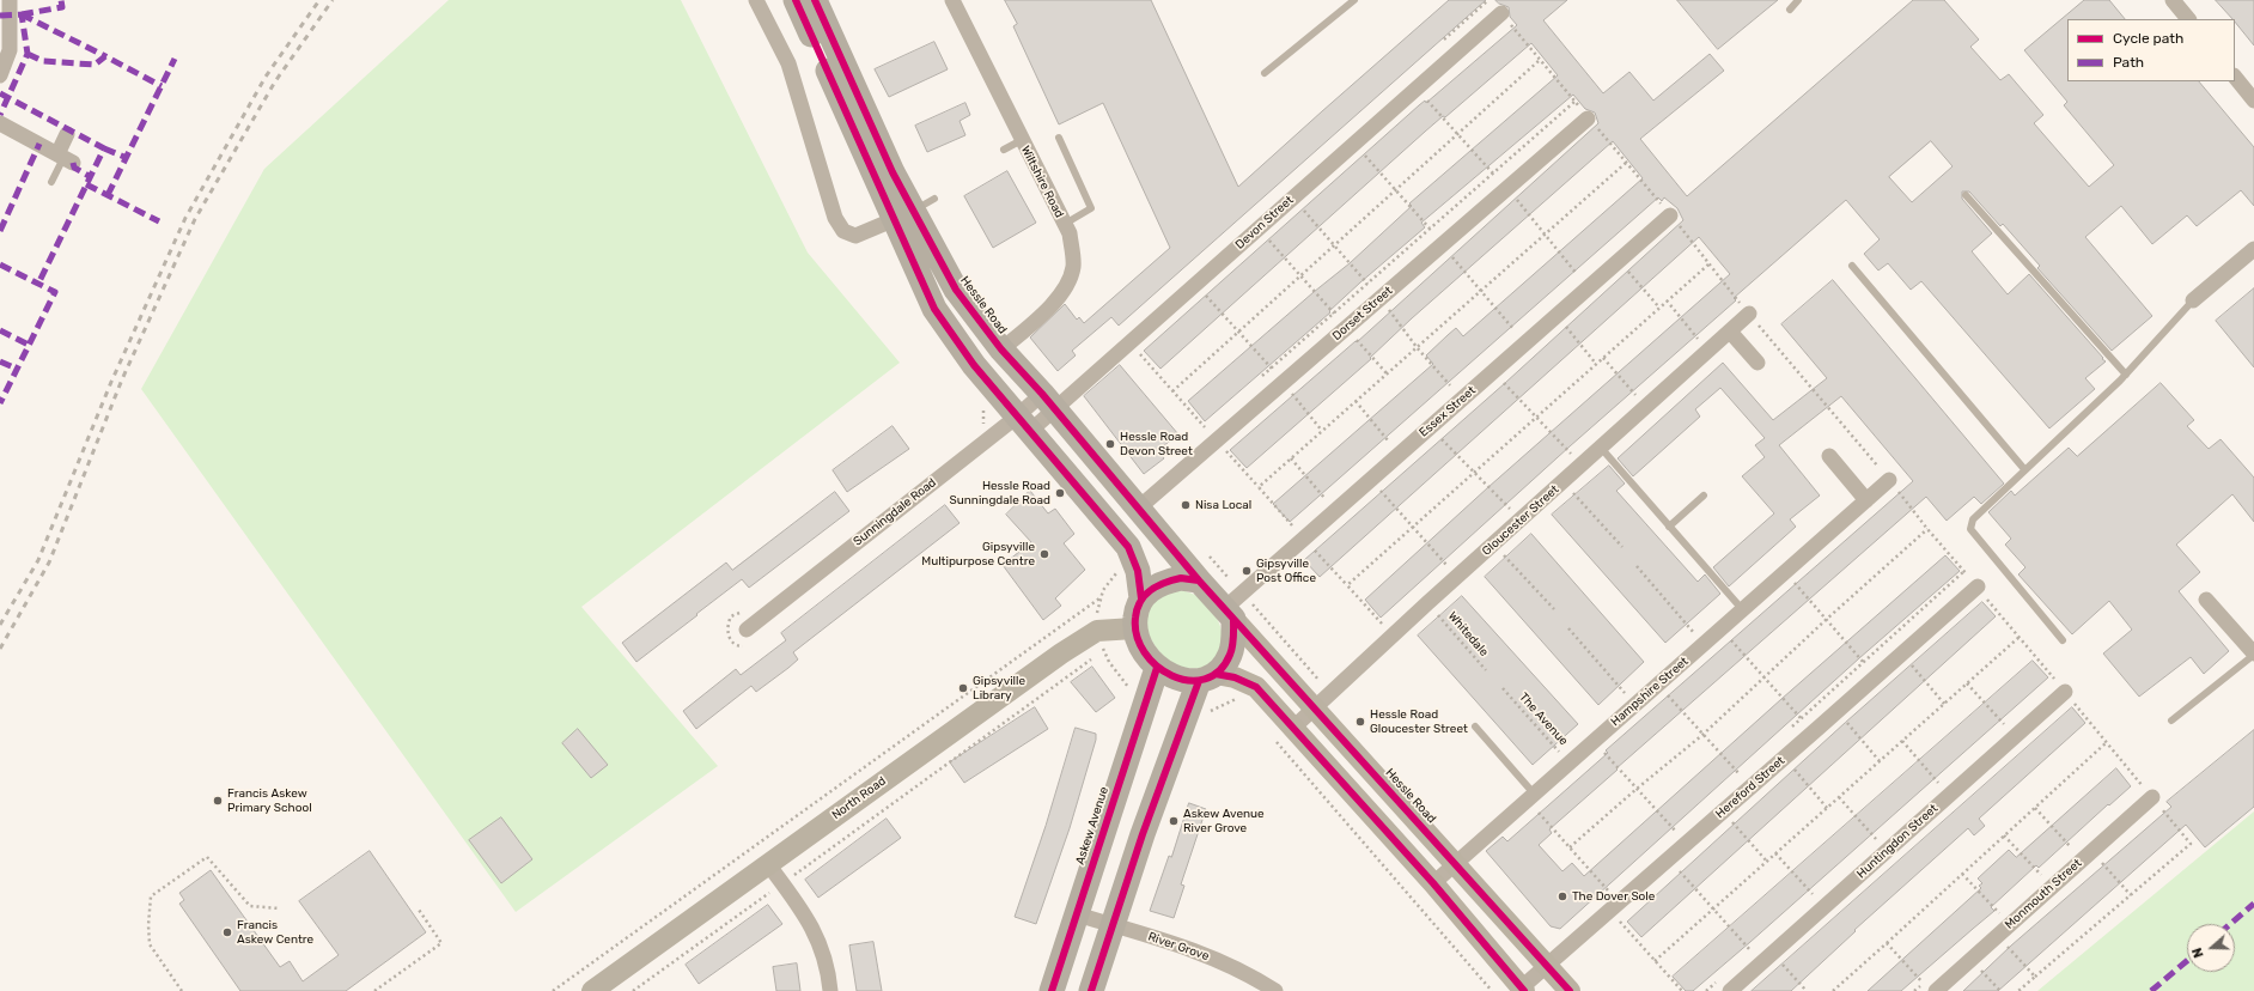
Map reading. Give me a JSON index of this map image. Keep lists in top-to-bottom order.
{
  "streets": {
    "main road": ["Hessle Road", "Askew Avenue"],
    "street": [
      "Wiltshire Road",
      "Devon Street",
      "Dorset Street",
      "Essex Street",
      "Sunningdale Road",
      "Gloucester Street",
      "Hampshire Street",
      "Hereford Street",
      "North Road",
      "Huntingdon Street",
      "Monmouth Street",
      "River Grove"
    ],
    "path": ["Whitedale", "The Avenue"]
  },
  "crossings": [
    ["Wiltshire Road", "Hessle Road"],
    ["Devon Street", "Hessle Road"],
    ["Devon Street", "Sunningdale Road"],
    ["Hessle Road", "Dorset Street"],
    ["Hessle Road", "Essex Street"],
    ["Hessle Road", "Sunningdale Road"],
    ["Hessle Road", "Gloucester Street"],
    ["Hessle Road", "Hampshire Street"],
    ["Hessle Road", "Hereford Street"],
    ["Hessle Road", "North Road"],
    ["Hessle Road", "Askew Avenue"],
    ["Essex Street", "North Road"],
    ["Essex Street", "Askew Avenue"],
    ["Hampshire Street", "The Avenue"],
    ["North Road", "Askew Avenue"],
    ["Askew Avenue", "River Grove"]
  ],
  "places": [
    "Hessle Road Devon Street",
    "Hessle Road Sunningdale Road",
    "Nisa Local",
    "Gipsyville Multipurpose Centre",
    "Gipsyville Post Office",
    "Gipsyville Library",
    "Hessle Road Gloucester Street",
    "Francis Askew Primary School",
    "Askew Avenue River Grove",
    "The Dover Sole",
    "Francis Askew Centre"
  ],
  "legend": ["Cycle path", "Path"],
  "north": "left"
}
